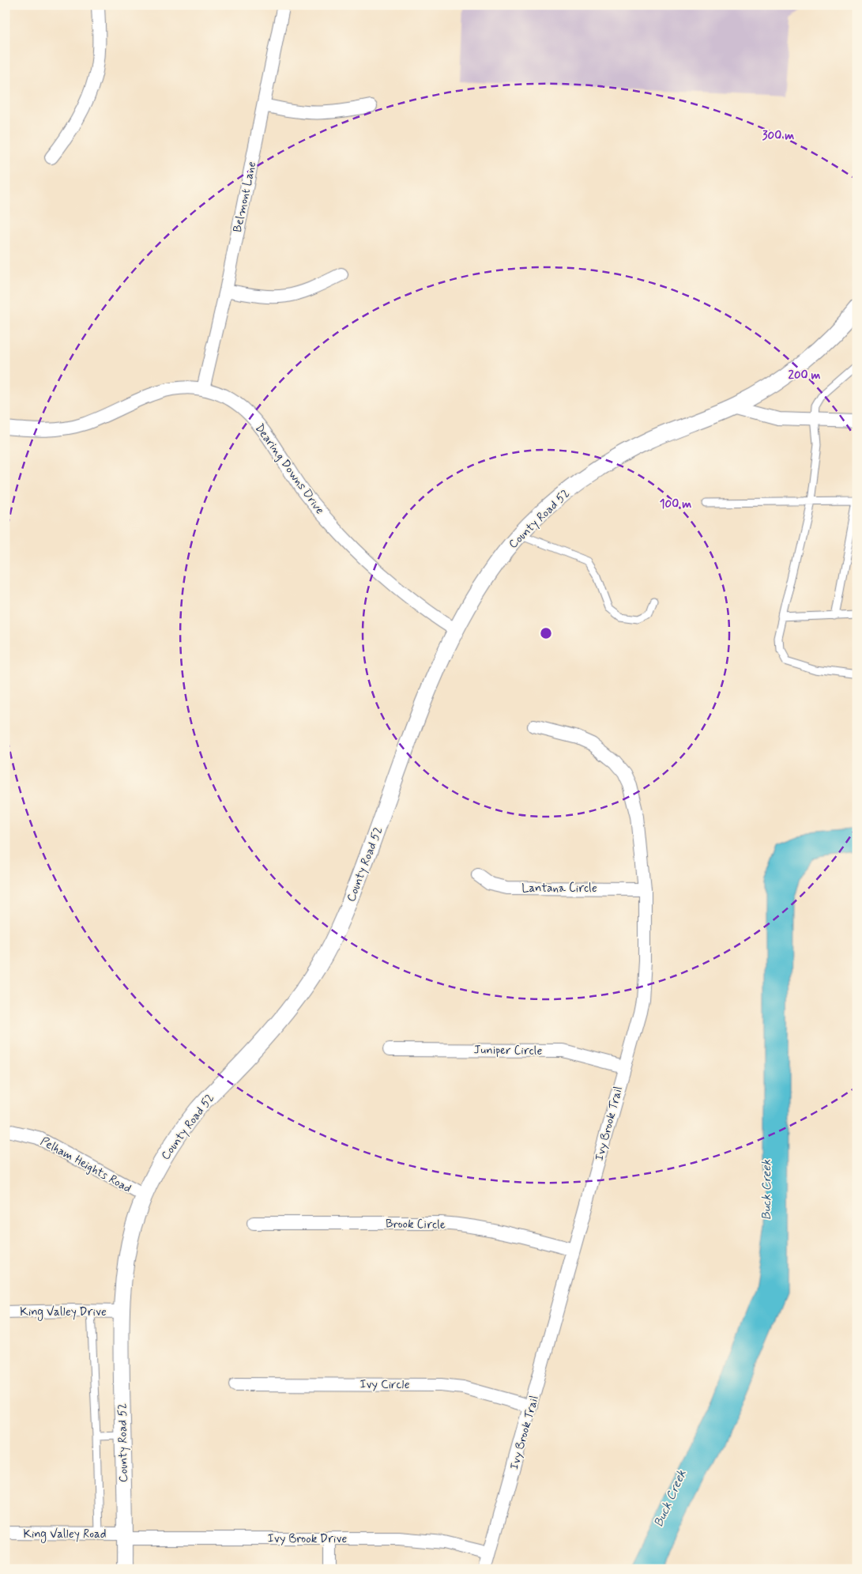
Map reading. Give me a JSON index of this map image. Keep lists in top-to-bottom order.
{
  "streets": {
    "street": [
      "Belmont Lane",
      "Dearing Downs Drive",
      "County Road 52",
      "Lantana Circle",
      "Juniper Circle",
      "Ivy Brook Trail",
      "Pelham Heights Road",
      "Brook Circle",
      "King Valley Drive",
      "Ivy Circle",
      "King Valley Road",
      "Ivy Brook Drive"
    ]
  },
  "crossings": [
    ["Belmont Lane", "Dearing Downs Drive"],
    ["Dearing Downs Drive", "County Road 52"],
    ["County Road 52", "Pelham Heights Road"],
    ["County Road 52", "King Valley Drive"],
    ["County Road 52", "King Valley Road"],
    ["County Road 52", "Ivy Brook Drive"],
    ["Lantana Circle", "Ivy Brook Trail"],
    ["Juniper Circle", "Ivy Brook Trail"],
    ["Ivy Brook Trail", "Brook Circle"],
    ["Ivy Brook Trail", "Ivy Circle"],
    ["Ivy Brook Trail", "Ivy Brook Drive"],
    ["King Valley Road", "Ivy Brook Drive"]
  ],
  "water": ["Buck Creek"],
  "rings": ["300 m", "200 m", "100 m"]
}
